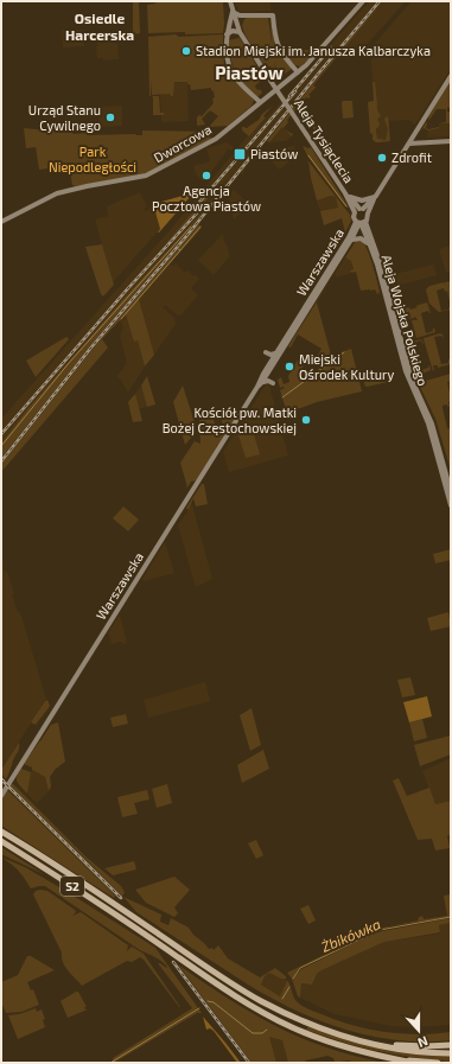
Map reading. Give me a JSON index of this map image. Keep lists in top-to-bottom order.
{
  "streets": {
    "highway": ["S2"],
    "street": [
      "Aleja Tysiąclecia",
      "Dworcowa",
      "Warszawska",
      "Aleja Wojska Polskiego"
    ]
  },
  "crossings": [
    ["Aleja Tysiąclecia", "Warszawska"],
    ["Aleja Tysiąclecia", "Aleja Wojska Polskiego"],
    ["Warszawska", "Aleja Wojska Polskiego"]
  ],
  "districts": ["Osiedle Harcerska", "Piastów"],
  "water": ["Żbikówka"],
  "parks": ["Park Niepodległości"],
  "places": {
    "other": [
      "Stadion Miejski im. Janusza Kalbarczyka",
      "Urząd Stanu Cywilnego",
      "Zdrofit",
      "Agencja Pocztowa Piastów",
      "Miejski Ośrodek Kultury",
      "Kościół pw. Matki Bożej Częstochowskiej"
    ],
    "transit": ["Piastów"]
  },
  "north": "bottom"
}
